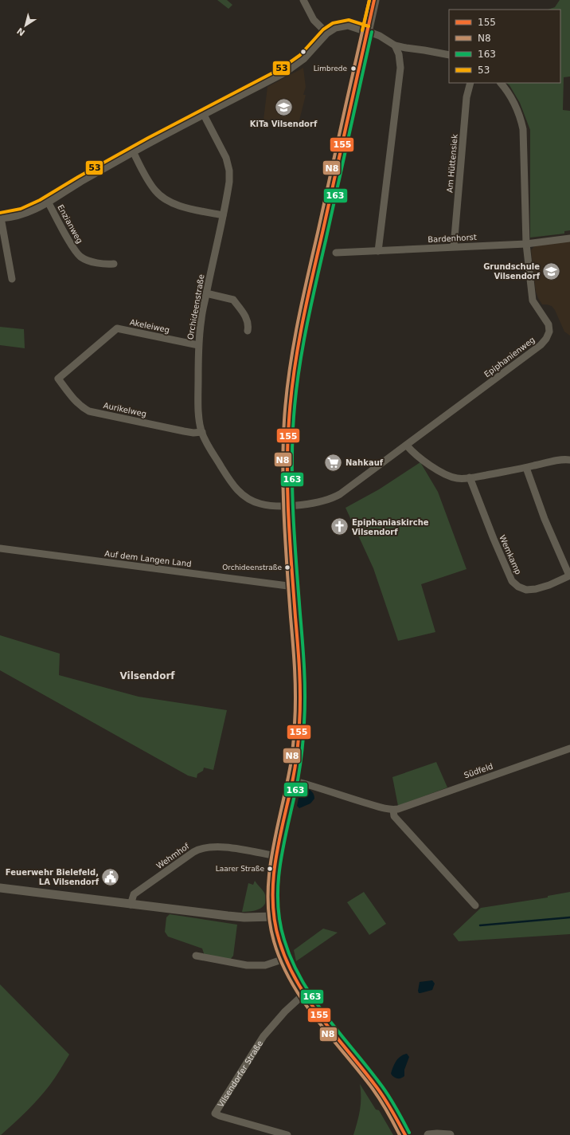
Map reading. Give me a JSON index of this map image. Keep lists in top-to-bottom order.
{
  "streets": {
    "street": [
      "Am Hüttensiek",
      "Enzianweg",
      "Bardenhorst",
      "Orchideenstraße",
      "Akeleiweg",
      "Epiphanienweg",
      "Aurikelweg",
      "Wemkamp",
      "Auf dem Langen Land",
      "Südfeld",
      "Wehmhof",
      "Vilsendorfer Straße"
    ]
  },
  "crossings": [
    ["Am Hüttensiek", "Bardenhorst"],
    ["Bardenhorst", "Epiphanienweg"],
    ["Orchideenstraße", "Akeleiweg"],
    ["Orchideenstraße", "Epiphanienweg"],
    ["Orchideenstraße", "Aurikelweg"],
    ["Akeleiweg", "Aurikelweg"]
  ],
  "districts": ["Vilsendorf"],
  "places": {
    "other": ["Limbrede", "Orchideenstraße", "Laarer Straße"],
    "school or university": ["KiTa Vilsendorf", "Grundschule Vilsendorf"],
    "supermarket": ["Nahkauf"],
    "church": ["Epiphaniaskirche Vilsendorf"],
    "public building": ["Feuerwehr Bielefeld, LA Vilsendorf"]
  },
  "lines": [
    "transit line 155",
    "transit line N8",
    "transit line 53",
    "transit line 163"
  ],
  "legend": [
    "155",
    "N8",
    "163",
    "53"
  ],
  "north": "bottom left"
}
